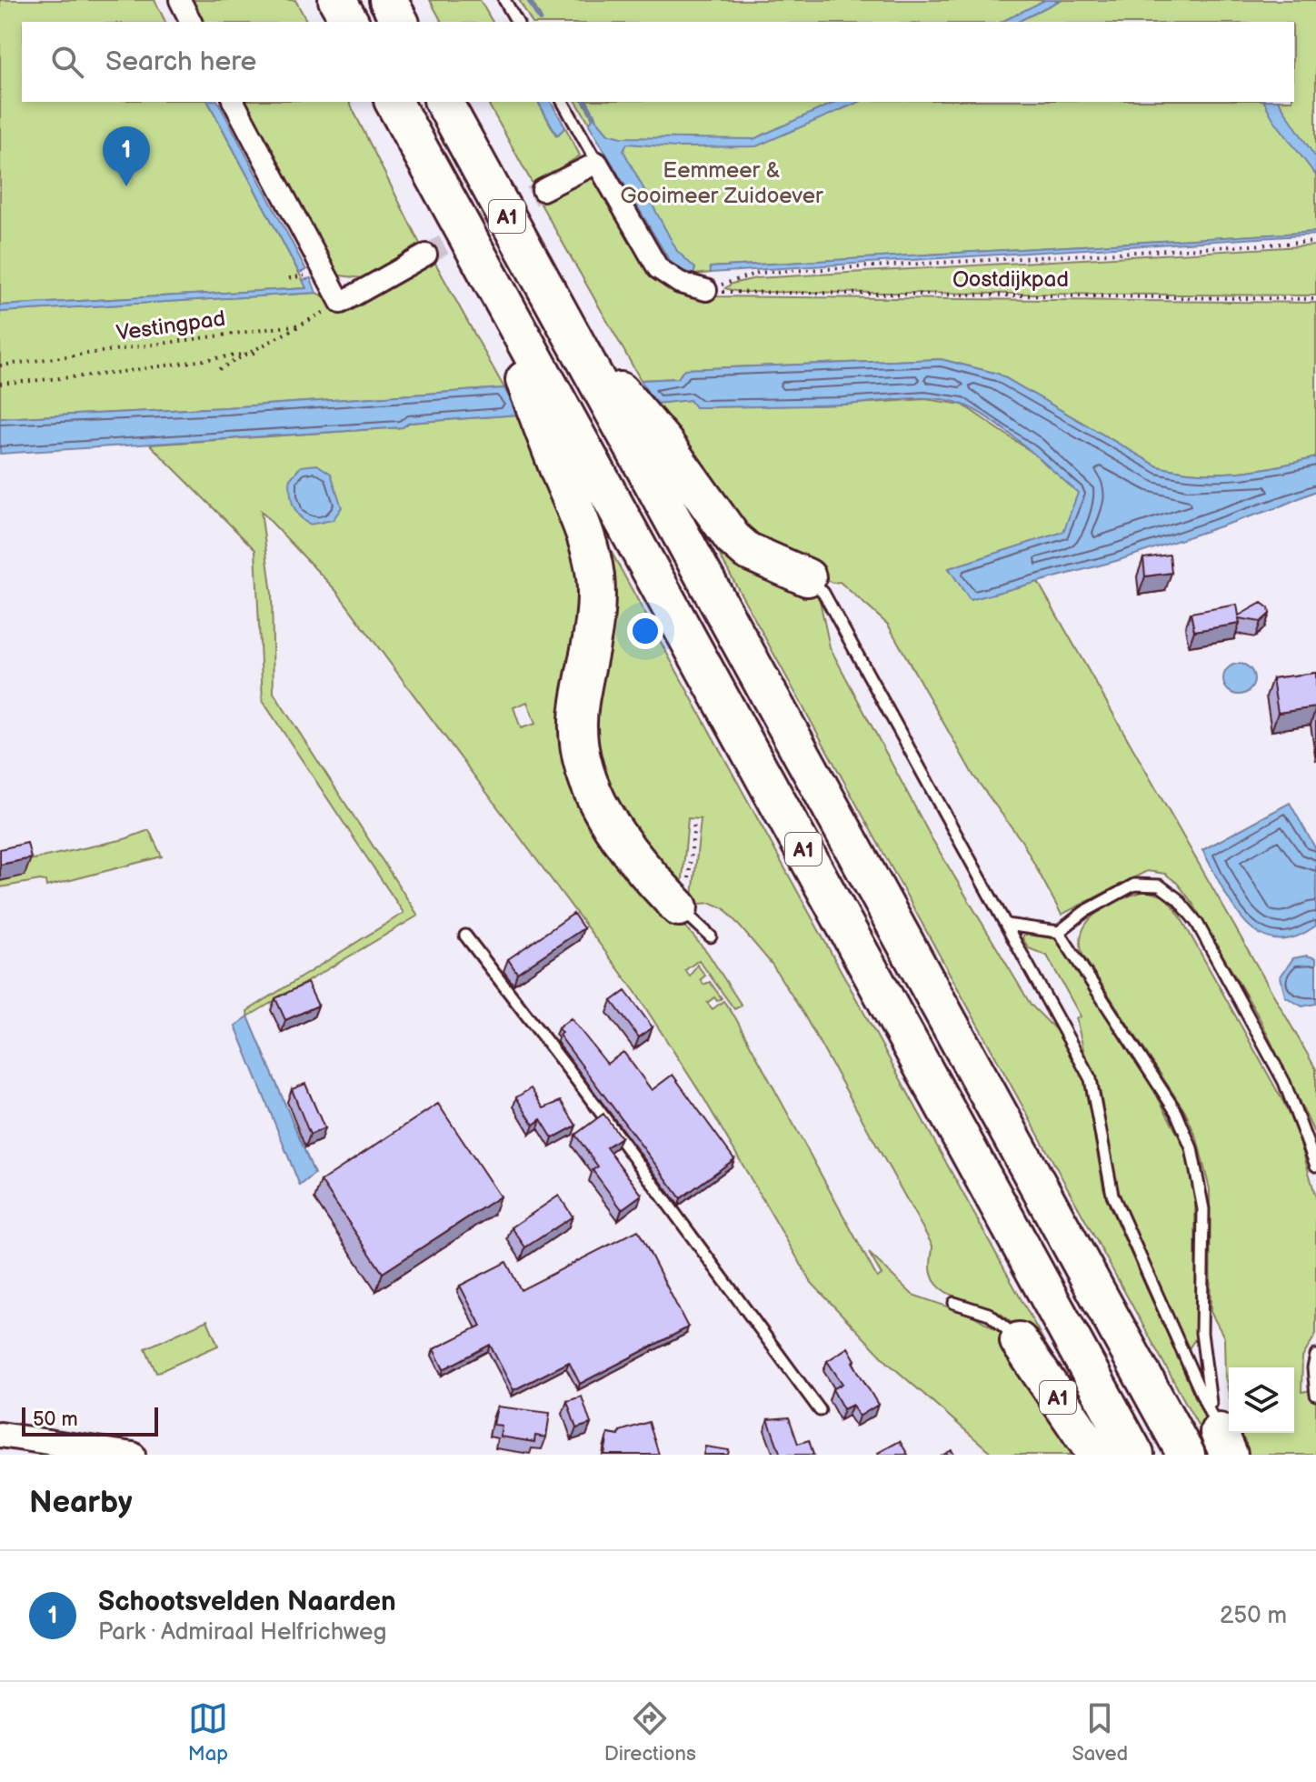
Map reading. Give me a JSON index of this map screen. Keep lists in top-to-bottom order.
{
  "streets": {
    "highway": ["A1"],
    "path": ["Oostdijkpad", "Vestingpad"]
  },
  "parks": ["Eemmeer & Gooimeer Zuidoever"],
  "scale_bar": "50 m",
  "page": {
    "search": "Search here",
    "pins": "1",
    "scale": "50 m",
    "heading": "Nearby",
    "list": [
      {
        "mark": "1",
        "name": "Schootsvelden Naarden",
        "note": "Park · Admiraal Helfrichweg",
        "value": "250 m"
      }
    ],
    "nav": ["Map", "Directions", "Saved"]
  }
}
